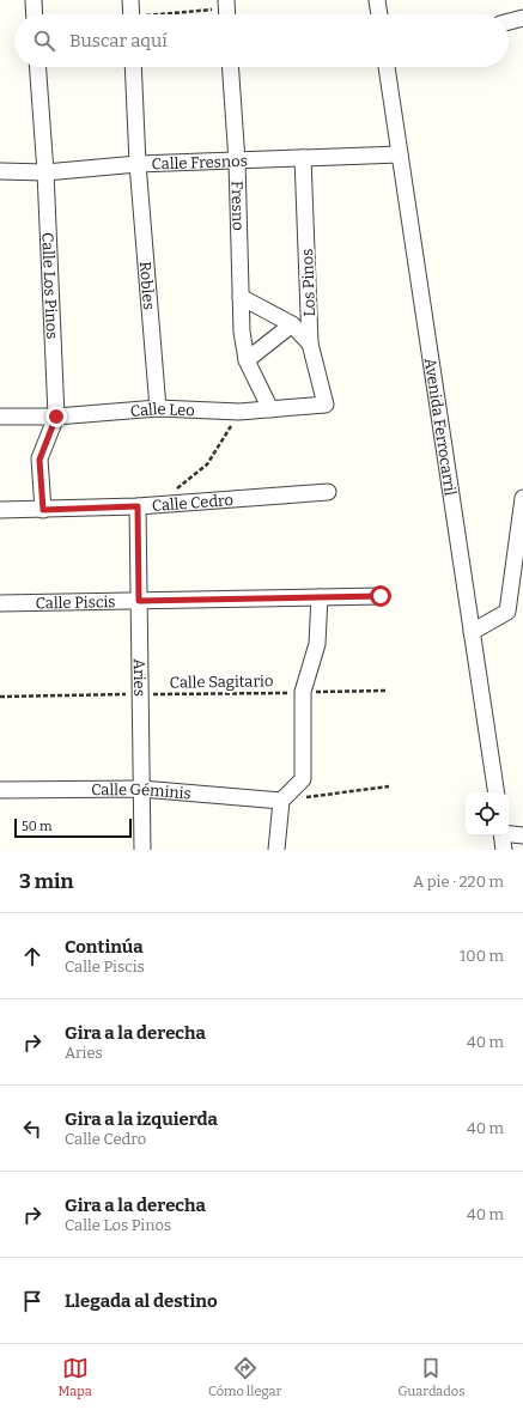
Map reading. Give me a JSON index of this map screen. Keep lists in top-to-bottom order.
{
  "streets": {
    "street": [
      "Calle Fresnos",
      "Fresno",
      "Los Pinos",
      "Calle Los Pinos",
      "Robles",
      "Calle Leo",
      "Avenida Ferrocarril",
      "Calle Cedro",
      "Calle Piscis",
      "Aries",
      "Calle Géminis"
    ],
    "path": ["Calle Sagitario"]
  },
  "crossings": [
    ["Calle Fresnos", "Fresno"],
    ["Calle Fresnos", "Los Pinos"],
    ["Calle Fresnos", "Calle Los Pinos"],
    ["Calle Fresnos", "Robles"],
    ["Calle Fresnos", "Avenida Ferrocarril"],
    ["Fresno", "Calle Leo"],
    ["Los Pinos", "Calle Leo"],
    ["Calle Los Pinos", "Calle Leo"],
    ["Calle Los Pinos", "Calle Cedro"],
    ["Robles", "Calle Leo"],
    ["Calle Cedro", "Aries"],
    ["Calle Piscis", "Aries"],
    ["Aries", "Calle Sagitario"],
    ["Aries", "Calle Géminis"]
  ],
  "scale_bar": "50 m",
  "page": {
    "search": "Buscar aquí",
    "scale": "50 m",
    "heading": ["3 min", "A pie · 220 m"],
    "list": [
      ["Continúa", "Calle Piscis", "100 m"],
      ["Gira a la derecha", "Aries", "40 m"],
      ["Gira a la izquierda", "Calle Cedro", "40 m"],
      ["Gira a la derecha", "Calle Los Pinos", "40 m"],
      "Llegada al destino"
    ],
    "nav": ["Mapa", "Cómo llegar", "Guardados"]
  }
}
